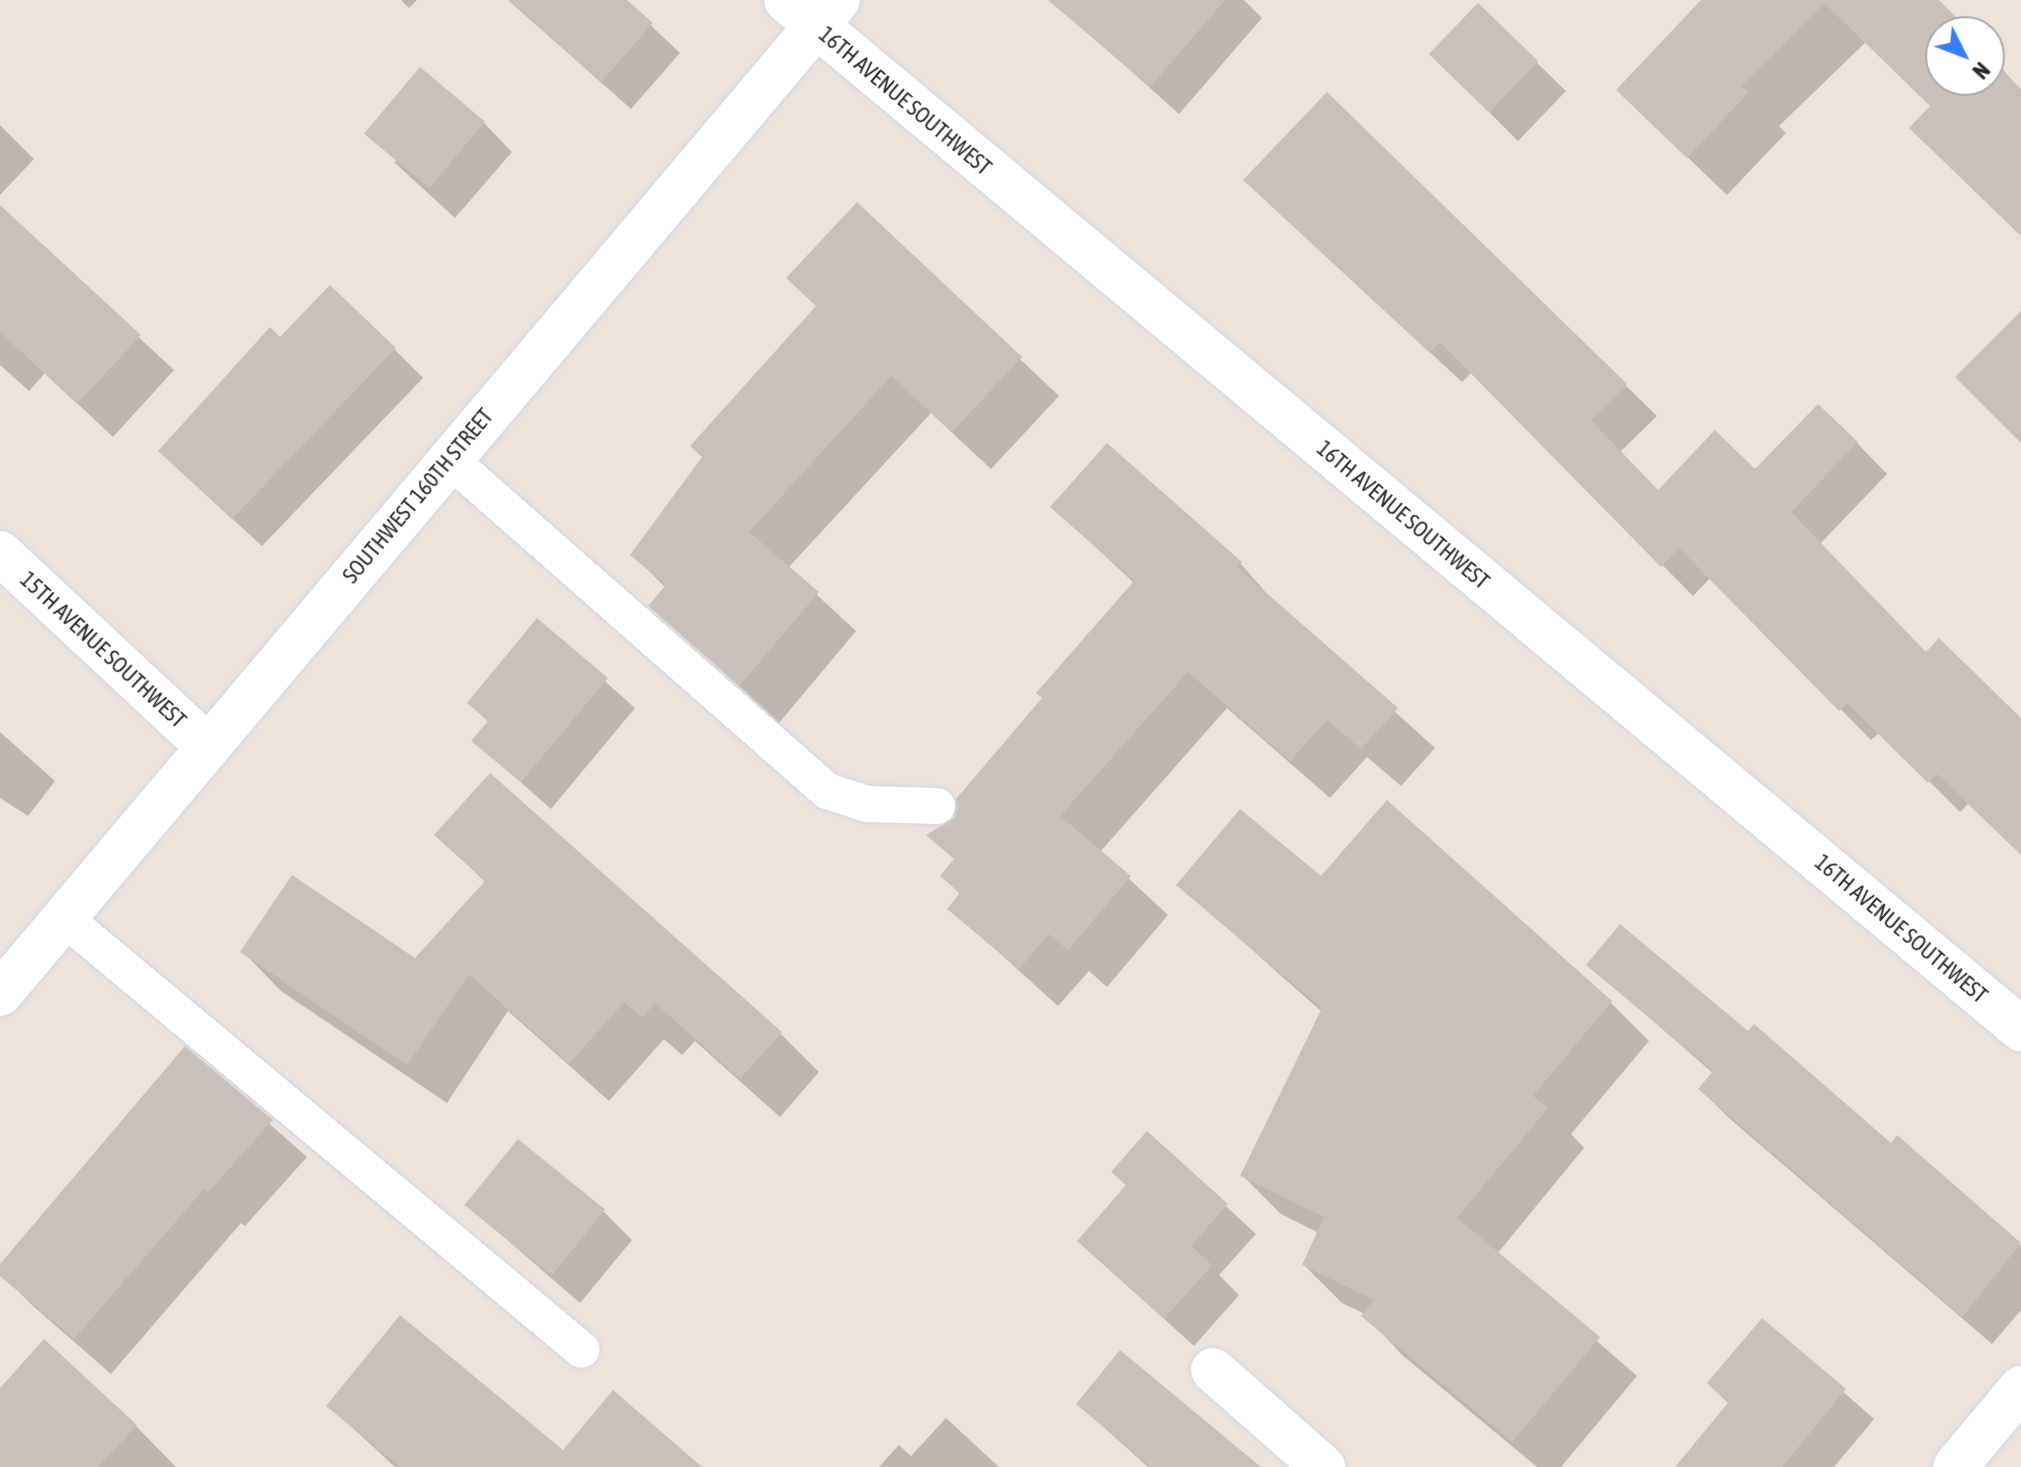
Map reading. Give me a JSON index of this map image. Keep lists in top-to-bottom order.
{
  "streets": {
    "street": ["16TH AVENUE SOUTHWEST", "SOUTHWEST 160TH STREET", "15TH AVENUE SOUTHWEST"]
  },
  "crossings": [
    ["16TH AVENUE SOUTHWEST", "SOUTHWEST 160TH STREET"],
    ["SOUTHWEST 160TH STREET", "15TH AVENUE SOUTHWEST"]
  ],
  "north": "bottom right"
}
